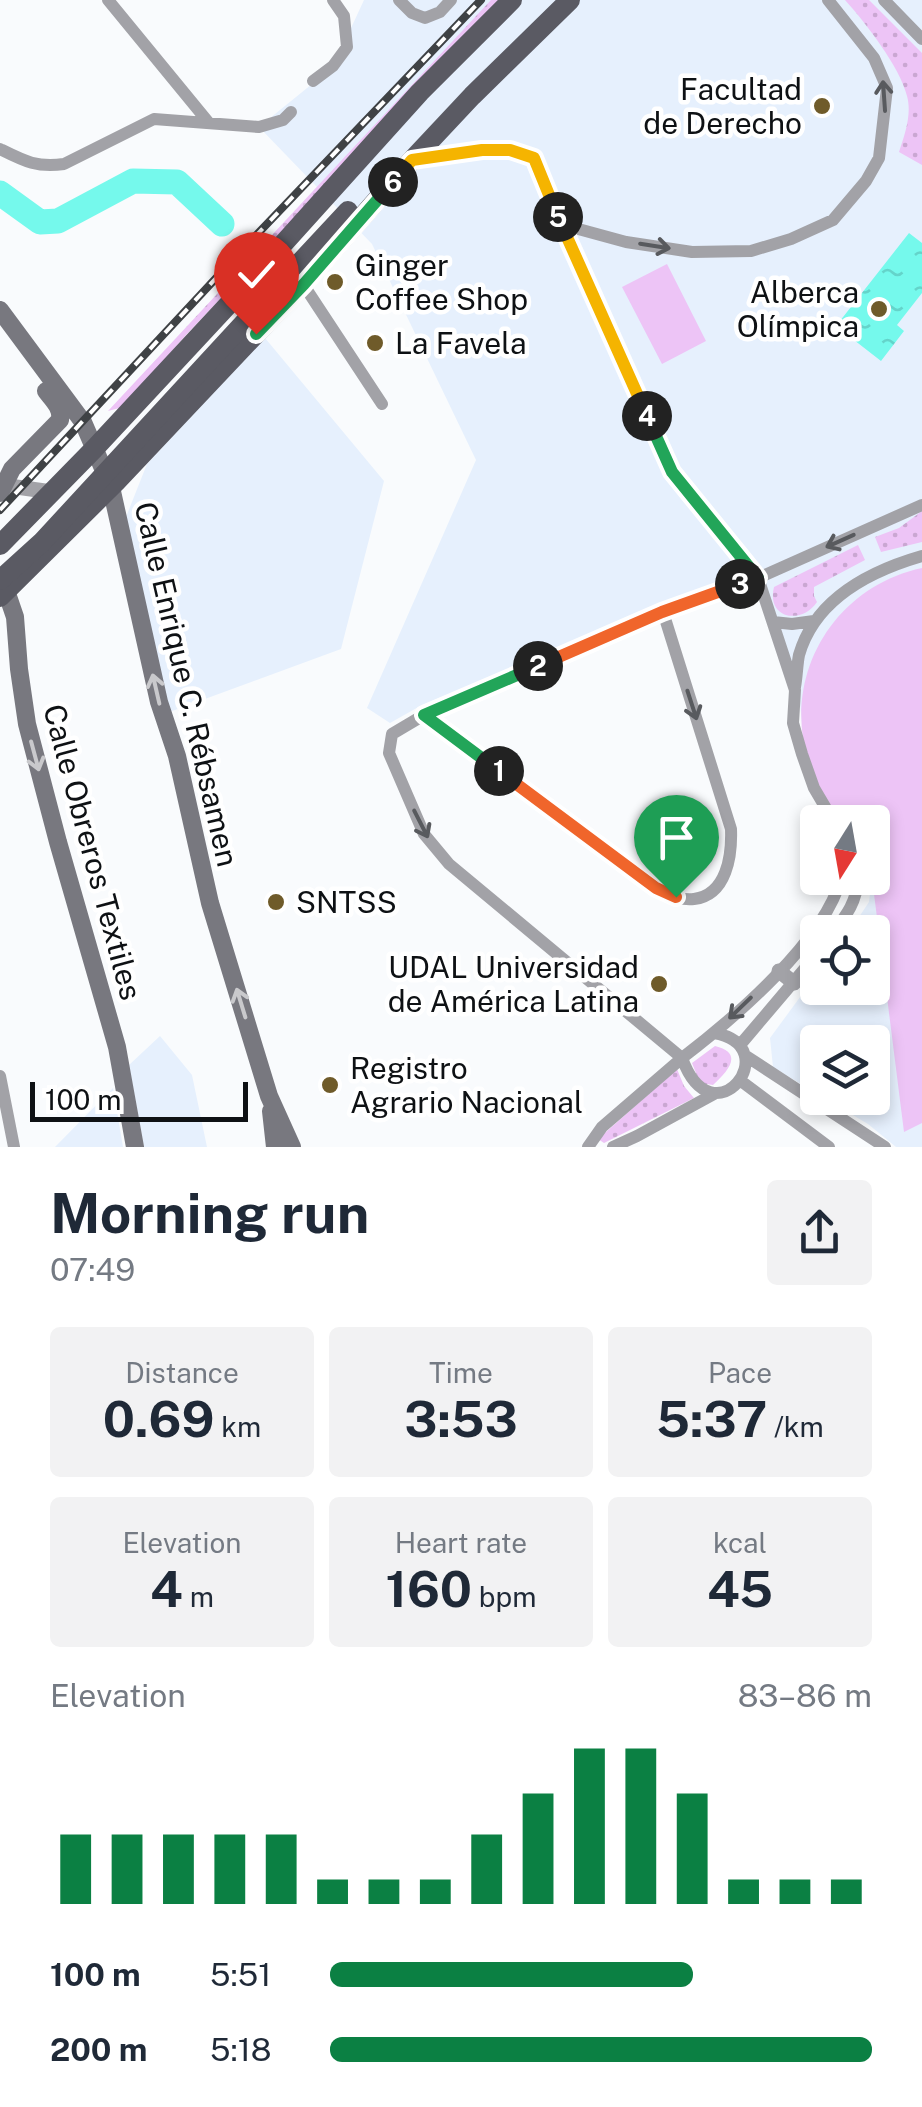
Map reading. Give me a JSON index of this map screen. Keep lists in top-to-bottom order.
{
  "streets": {
    "main road": ["Calle Enrique C. Rébsamen", "Calle Obreros Textiles"]
  },
  "one_way": ["Calle Enrique C. Rébsamen", "Calle Obreros Textiles"],
  "places": [
    "Facultad de Derecho",
    "Ginger Coffee Shop",
    "Alberca Olímpica",
    "La Favela",
    "SNTSS",
    "UDAL Universidad de América Latina",
    "Registro Agrario Nacional"
  ],
  "scale_bar": "100 m",
  "north": "bottom",
  "page": {
    "pins": [
      "6",
      "5",
      "4",
      "3",
      "2",
      "1"
    ],
    "scale": "100 m",
    "heading": ["Morning run", "07:49"],
    "stats": [
      ["Distance", "0.69 km"],
      ["Time", "3:53"],
      ["Pace", "5:37 /km"],
      ["Elevation", "4 m"],
      ["Heart rate", "160 bpm"],
      ["kcal", "45"]
    ],
    "chart": ["Elevation", "83–86 m"],
    "list": [
      {
        "name": "100 m",
        "note": "5:51"
      },
      {
        "name": "200 m",
        "note": "5:18"
      }
    ]
  }
}
